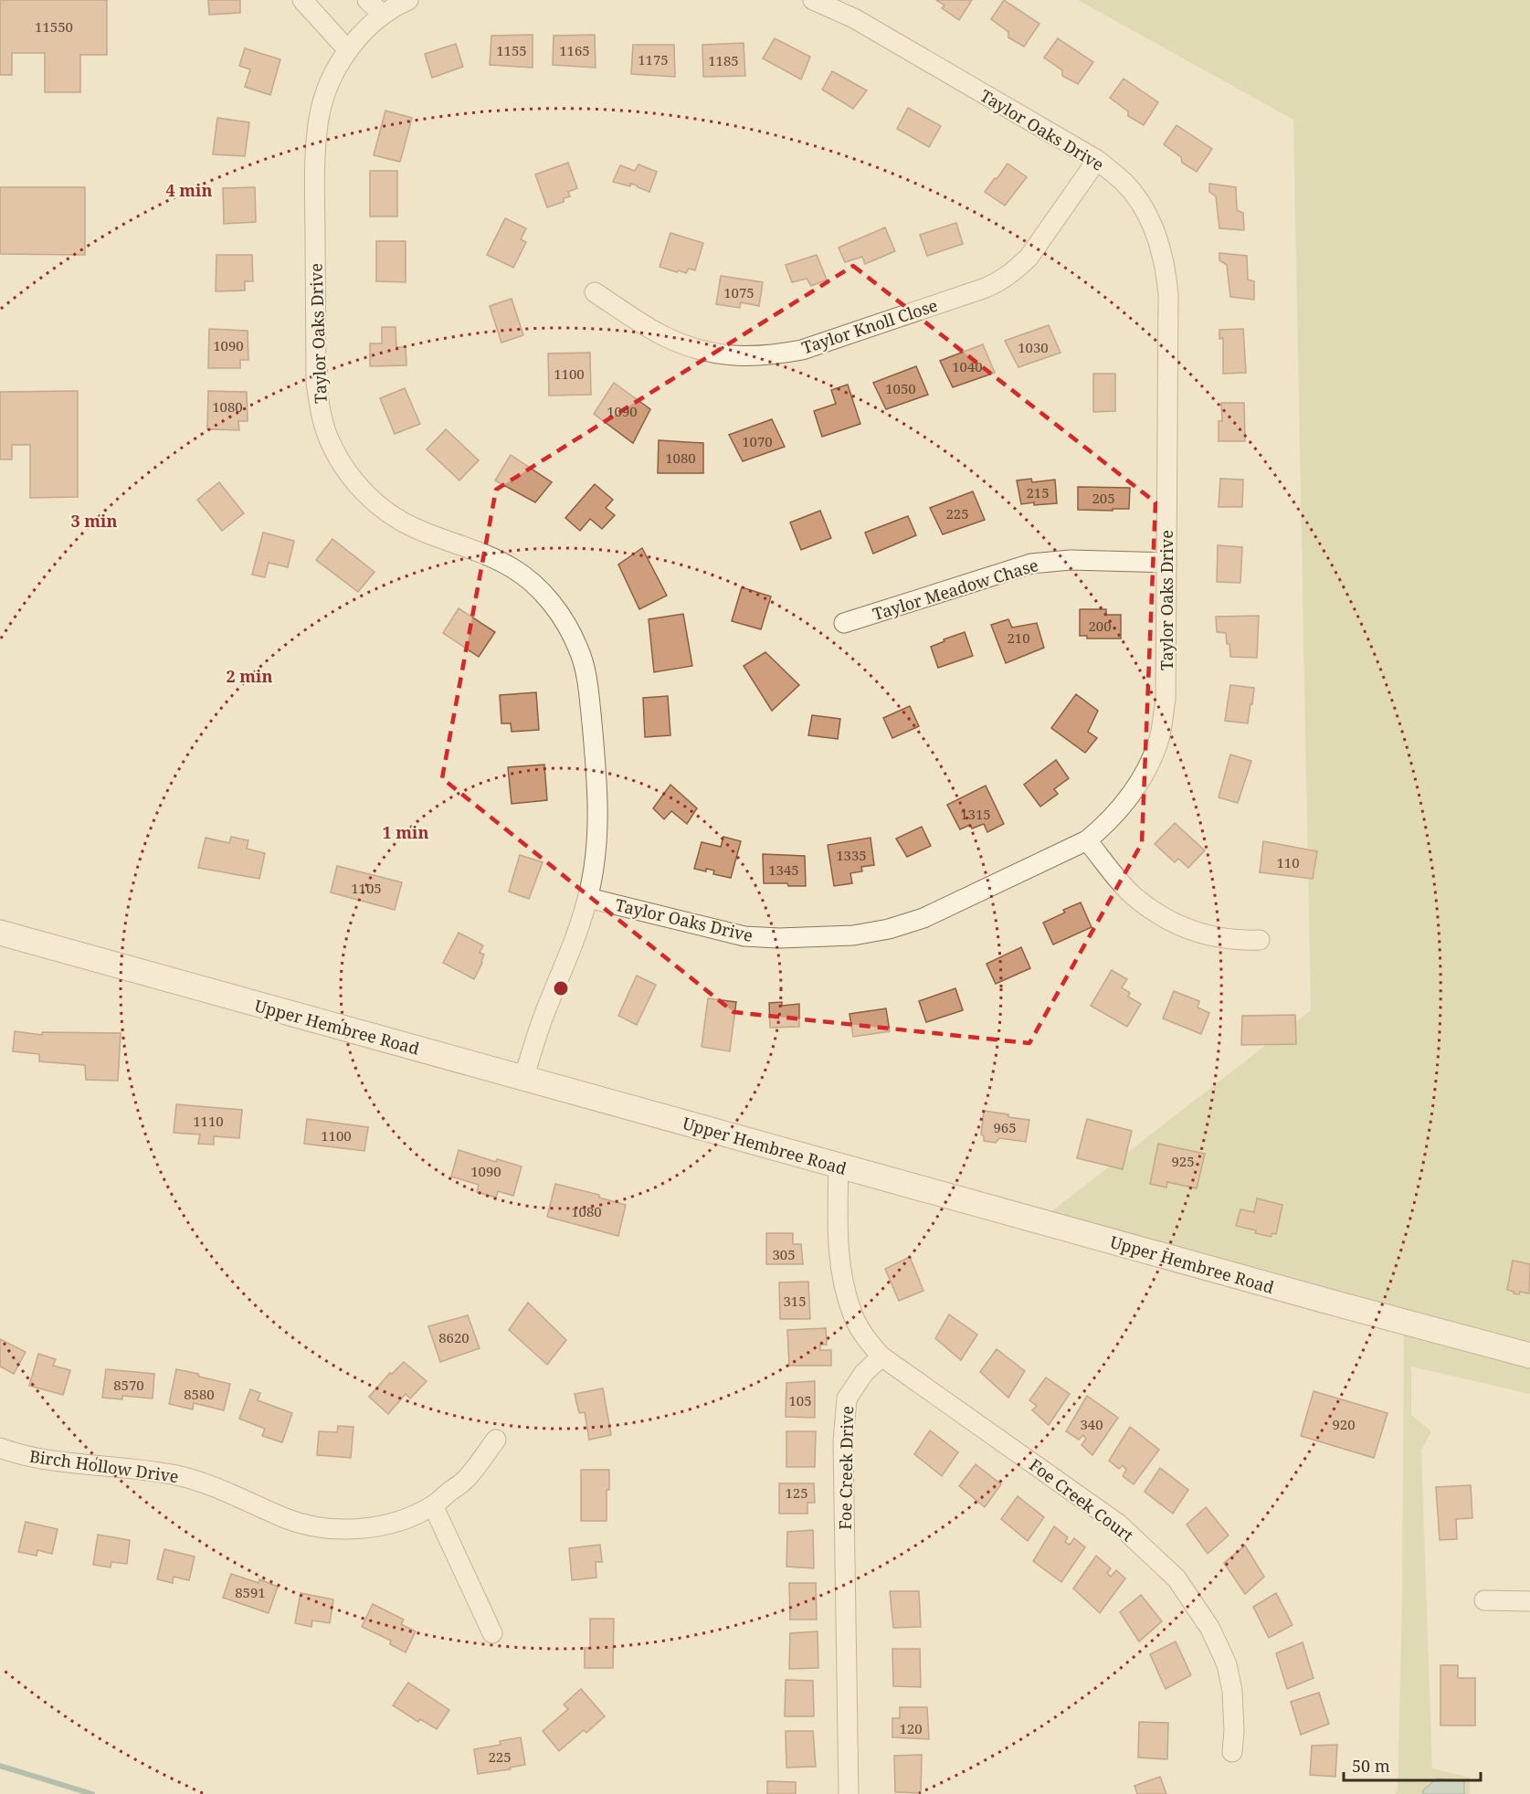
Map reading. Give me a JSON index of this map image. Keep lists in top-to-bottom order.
{
  "streets": {
    "street": [
      "Taylor Oaks Drive",
      "Taylor Knoll Close",
      "Taylor Meadow Chase",
      "Upper Hembree Road",
      "Birch Hollow Drive",
      "Foe Creek Drive",
      "Foe Creek Court"
    ]
  },
  "crossings": [
    ["Taylor Oaks Drive", "Taylor Knoll Close"],
    ["Taylor Oaks Drive", "Taylor Meadow Chase"],
    ["Taylor Oaks Drive", "Upper Hembree Road"],
    ["Foe Creek Drive", "Foe Creek Court"]
  ],
  "house_numbers": [
    "11550",
    "1155",
    "1165",
    "1175",
    "1185",
    "1075",
    "1090",
    "1030",
    "1040",
    "1100",
    "1050",
    "1080",
    "1090",
    "1070",
    "1080",
    "215",
    "205",
    "225",
    "200",
    "210",
    "1315",
    "1335",
    "110",
    "1345",
    "1105",
    "1110",
    "965",
    "1100",
    "925",
    "1090",
    "1080",
    "305",
    "315",
    "8620",
    "8570",
    "8580",
    "105",
    "340",
    "920",
    "125",
    "8591",
    "120",
    "225"
  ],
  "scale_bar": "50 m",
  "rings": [
    "4 min",
    "3 min",
    "2 min",
    "1 min"
  ]
}
